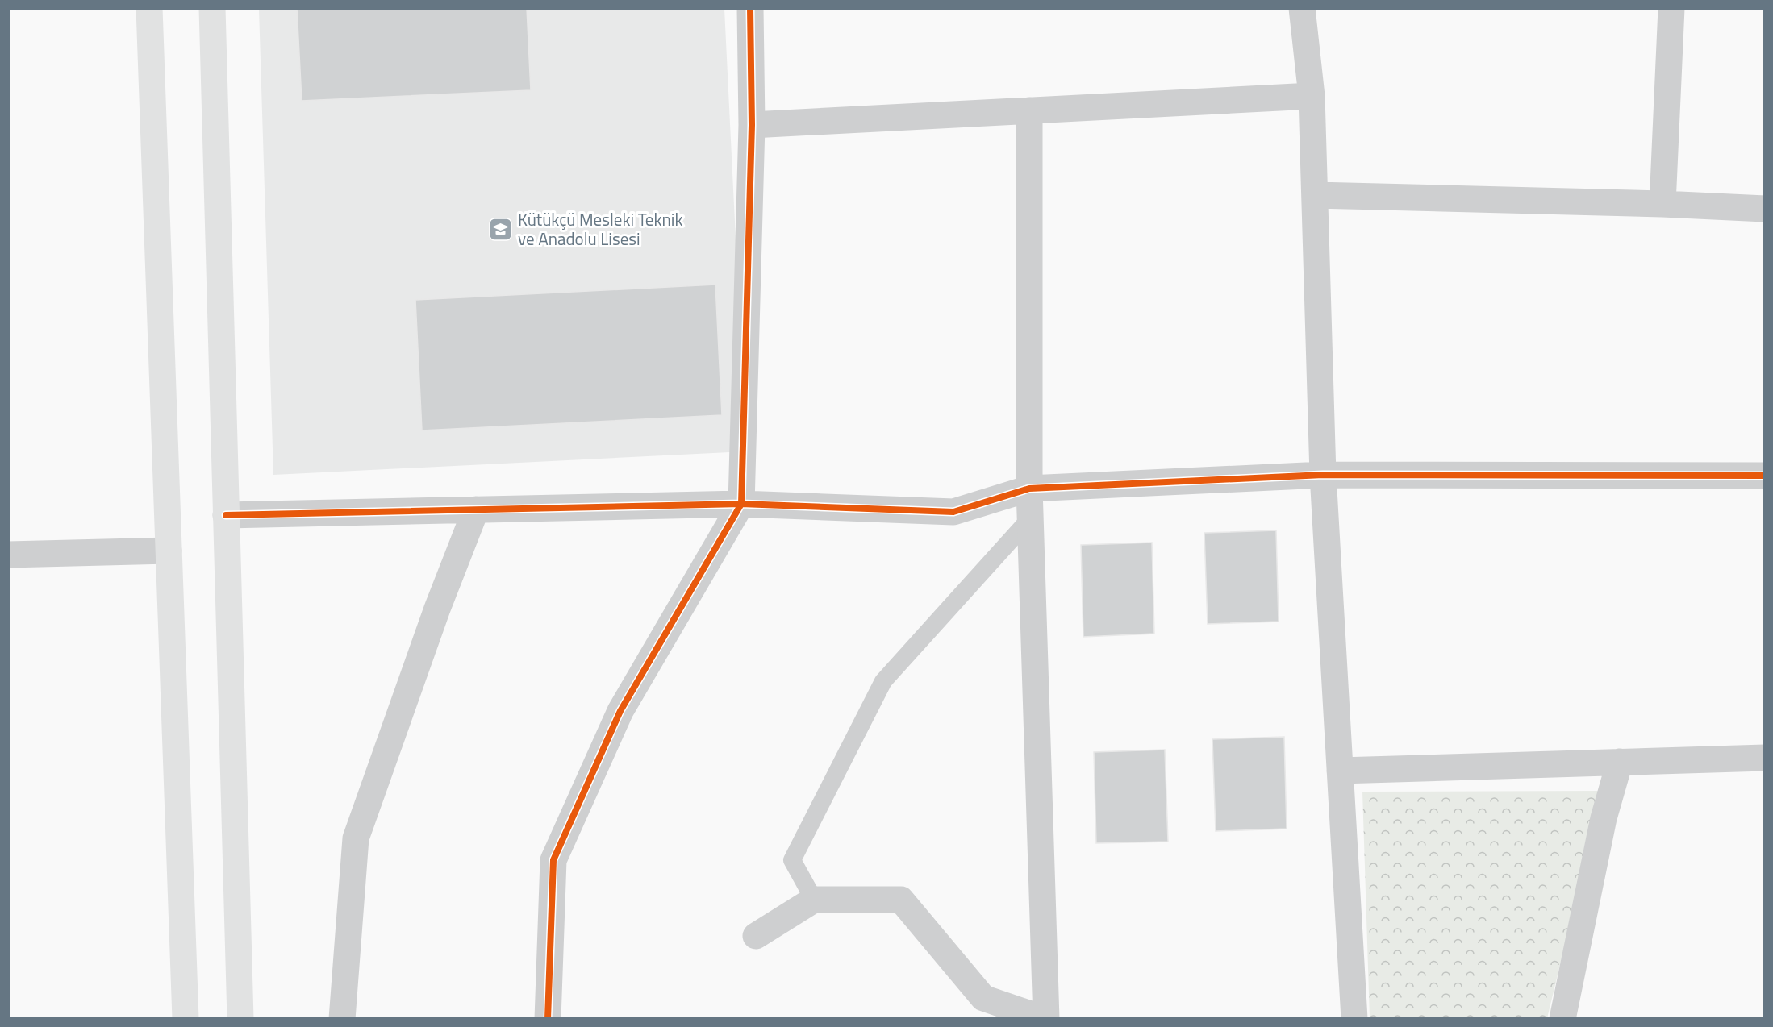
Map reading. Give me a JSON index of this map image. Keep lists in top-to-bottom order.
{
  "places": {
    "school or university": ["Kütükçü Mesleki Teknik ve Anadolu Lisesi"]
  }
}
